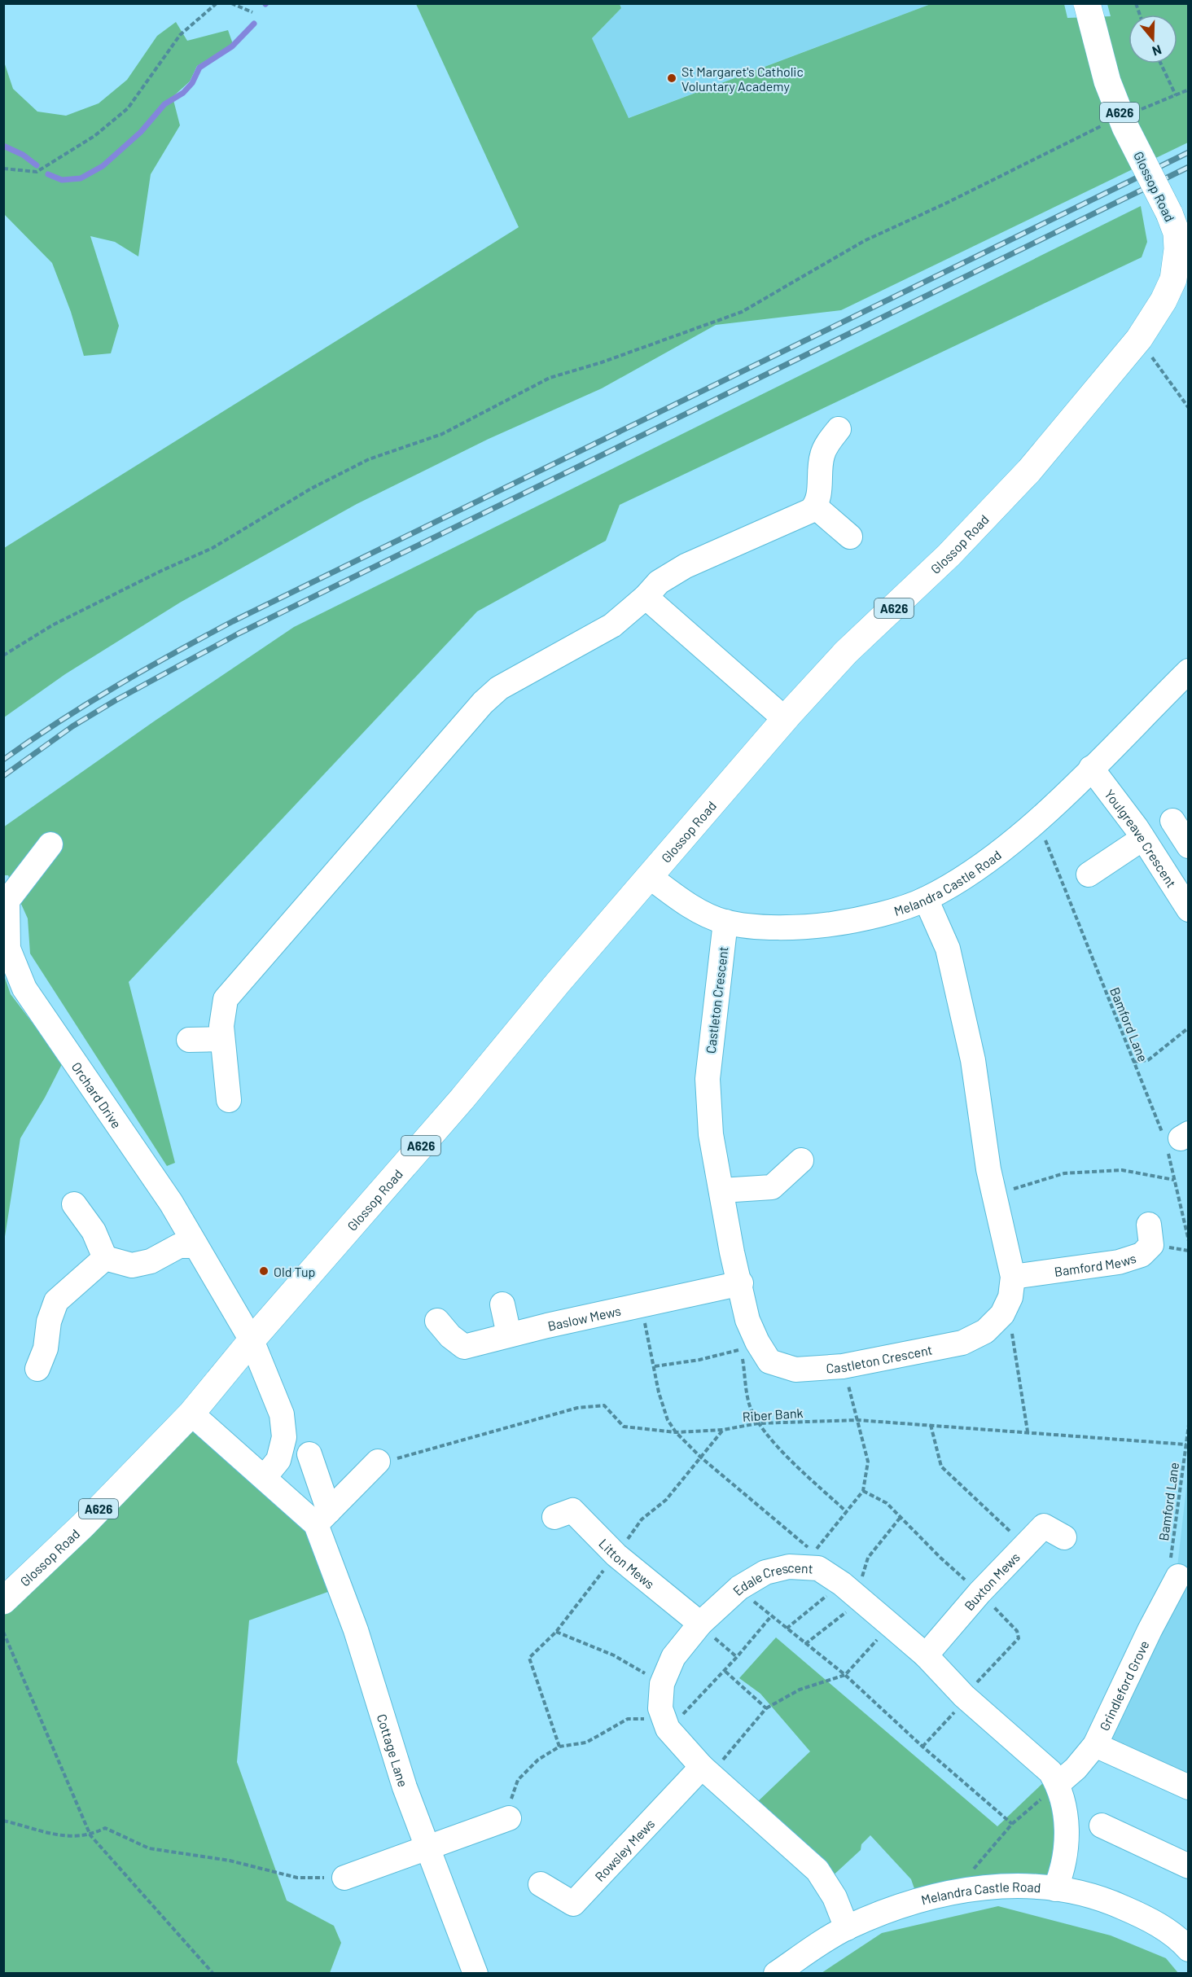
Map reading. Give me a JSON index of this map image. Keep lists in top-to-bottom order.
{
  "streets": {
    "main road": ["A626", "Glossop Road"],
    "street": [
      "Youlgreave Crescent",
      "Melandra Castle Road",
      "Castleton Crescent",
      "Orchard Drive",
      "Bamford Mews",
      "Baslow Mews",
      "Litton Mews",
      "Buxton Mews",
      "Edale Crescent",
      "Grindleford Grove",
      "Cottage Lane",
      "Rowsley Mews"
    ],
    "path": ["Bamford Lane", "Riber Bank"]
  },
  "crossings": [
    ["Glossop Road", "Melandra Castle Road"],
    ["Glossop Road", "Orchard Drive"],
    ["Glossop Road", "Cottage Lane"],
    ["Youlgreave Crescent", "Melandra Castle Road"],
    ["Melandra Castle Road", "Castleton Crescent"],
    ["Melandra Castle Road", "Bamford Lane"],
    ["Melandra Castle Road", "Edale Crescent"],
    ["Castleton Crescent", "Bamford Mews"],
    ["Castleton Crescent", "Baslow Mews"],
    ["Bamford Lane", "Riber Bank"],
    ["Bamford Lane", "Grindleford Grove"],
    ["Litton Mews", "Edale Crescent"],
    ["Buxton Mews", "Edale Crescent"],
    ["Edale Crescent", "Grindleford Grove"],
    ["Edale Crescent", "Rowsley Mews"]
  ],
  "places": ["St Margaret's Catholic Voluntary Academy", "Old Tup"],
  "north": "bottom"
}
